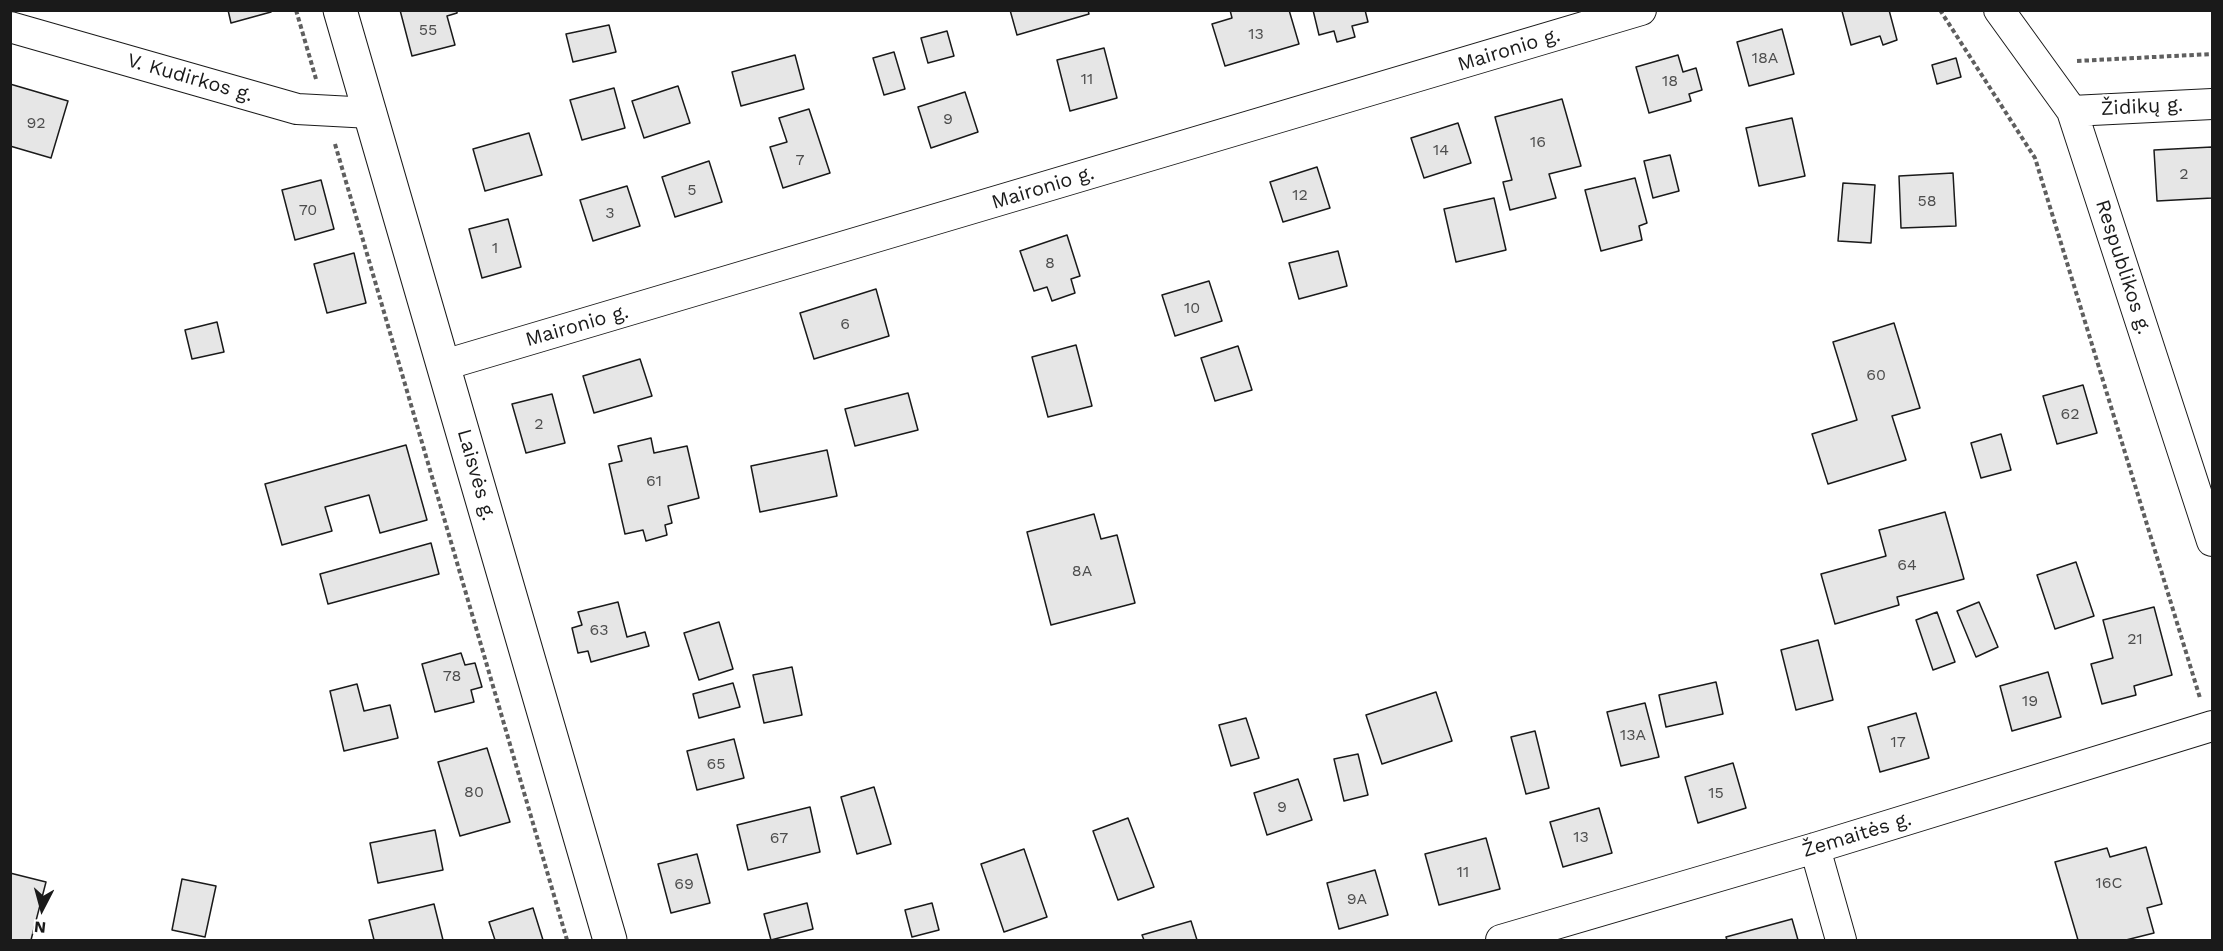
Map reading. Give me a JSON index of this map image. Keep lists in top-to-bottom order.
{
  "streets": {
    "main road": ["Laisvės g."],
    "street": [
      "Maironio g.",
      "V. Kudirkos g.",
      "Židikų g.",
      "Respublikos g.",
      "Žemaitės g."
    ]
  },
  "crossings": [
    ["Maironio g.", "Laisvės g."],
    ["V. Kudirkos g.", "Laisvės g."],
    ["Židikų g.", "Respublikos g."]
  ],
  "house_numbers": [
    "55",
    "13",
    "18A",
    "11",
    "18",
    "9",
    "92",
    "16",
    "14",
    "7",
    "2",
    "5",
    "12",
    "58",
    "70",
    "3",
    "1",
    "8",
    "10",
    "6",
    "60",
    "62",
    "2",
    "61",
    "64",
    "8A",
    "63",
    "21",
    "78",
    "19",
    "13A",
    "17",
    "65",
    "80",
    "15",
    "9",
    "13",
    "67",
    "11",
    "16C",
    "69",
    "9A"
  ],
  "north": "bottom"
}
